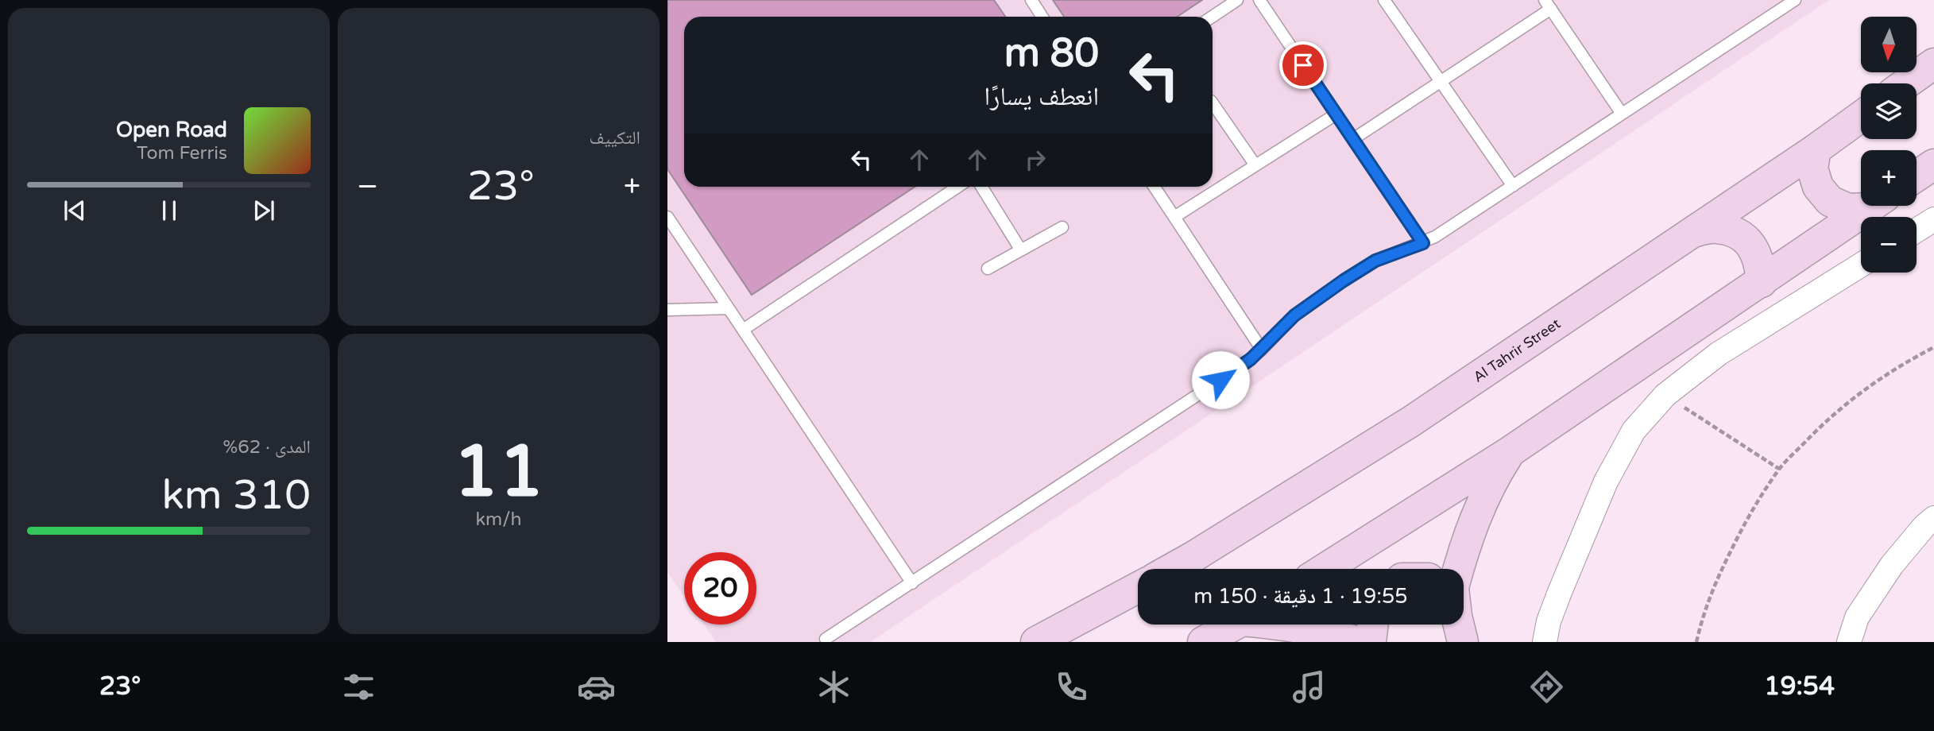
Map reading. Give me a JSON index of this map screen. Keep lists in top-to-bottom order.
{
  "streets": {
    "street": ["Al Tahrir Street"]
  },
  "north": "bottom",
  "page": {
    "tile": [
      "التكييف",
      ["11", "km/h"],
      ["المدى · 62%", "310 km"]
    ],
    "map_buttons": ["+", "−"],
    "turn": ["80 m", "انعطف يسارًا"],
    "song": ["Open Road", "Tom Ferris"],
    "heat": ["−", "23°", "+"],
    "limit": "20",
    "trip": "19:55 · 1 دقيقة · 150 m",
    "tabs": ["19:54", "23°"]
  }
}
